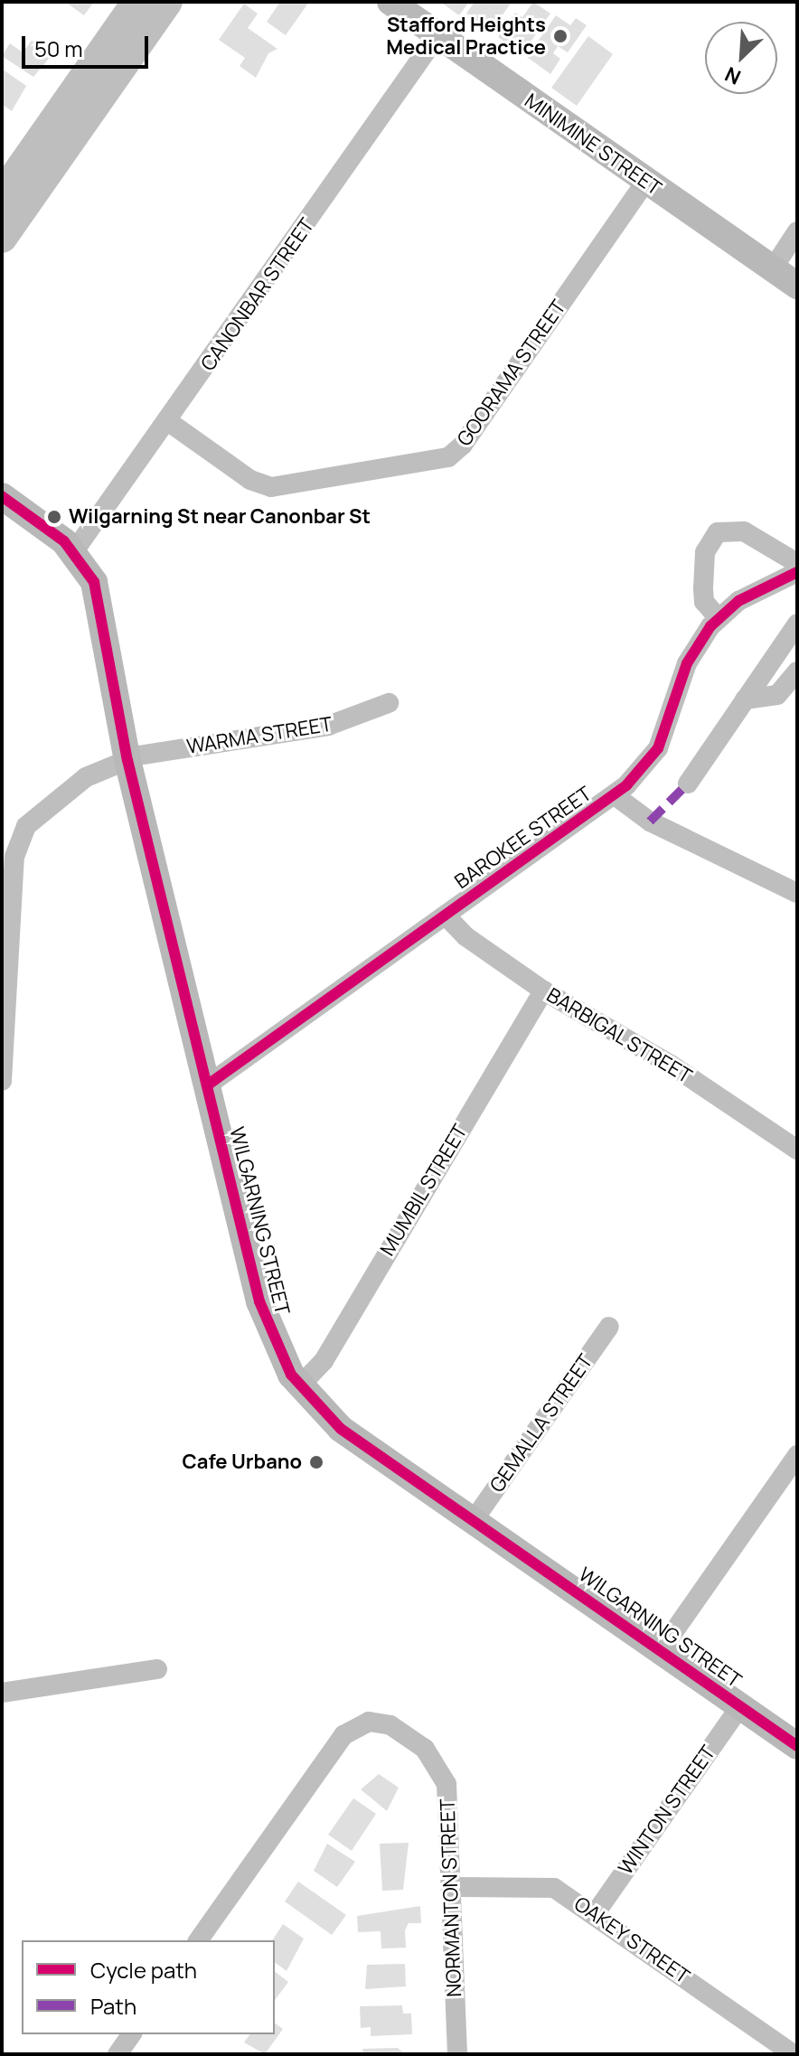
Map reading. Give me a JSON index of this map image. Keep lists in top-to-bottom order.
{
  "streets": {
    "street": [
      "MINIMINE STREET",
      "CANONBAR STREET",
      "GOORAMA STREET",
      "WARMA STREET",
      "BAROKEE STREET",
      "BARBIGAL STREET",
      "MUMBIL STREET",
      "WILGARNING STREET",
      "GEMALLA STREET",
      "WINTON STREET",
      "NORMANTON STREET",
      "OAKEY STREET"
    ]
  },
  "crossings": [
    ["MINIMINE STREET", "CANONBAR STREET"],
    ["MINIMINE STREET", "GOORAMA STREET"],
    ["CANONBAR STREET", "GOORAMA STREET"],
    ["CANONBAR STREET", "WILGARNING STREET"],
    ["WARMA STREET", "WILGARNING STREET"],
    ["BAROKEE STREET", "BARBIGAL STREET"],
    ["BAROKEE STREET", "WILGARNING STREET"],
    ["BARBIGAL STREET", "MUMBIL STREET"],
    ["MUMBIL STREET", "WILGARNING STREET"],
    ["WILGARNING STREET", "GEMALLA STREET"],
    ["WILGARNING STREET", "WINTON STREET"],
    ["WINTON STREET", "OAKEY STREET"],
    ["NORMANTON STREET", "OAKEY STREET"]
  ],
  "places": ["Stafford Heights Medical Practice", "Wilgarning St near Canonbar St", "Cafe Urbano"],
  "legend": ["Cycle path", "Path"],
  "scale_bar": "50 m",
  "north": "bottom left"
}
